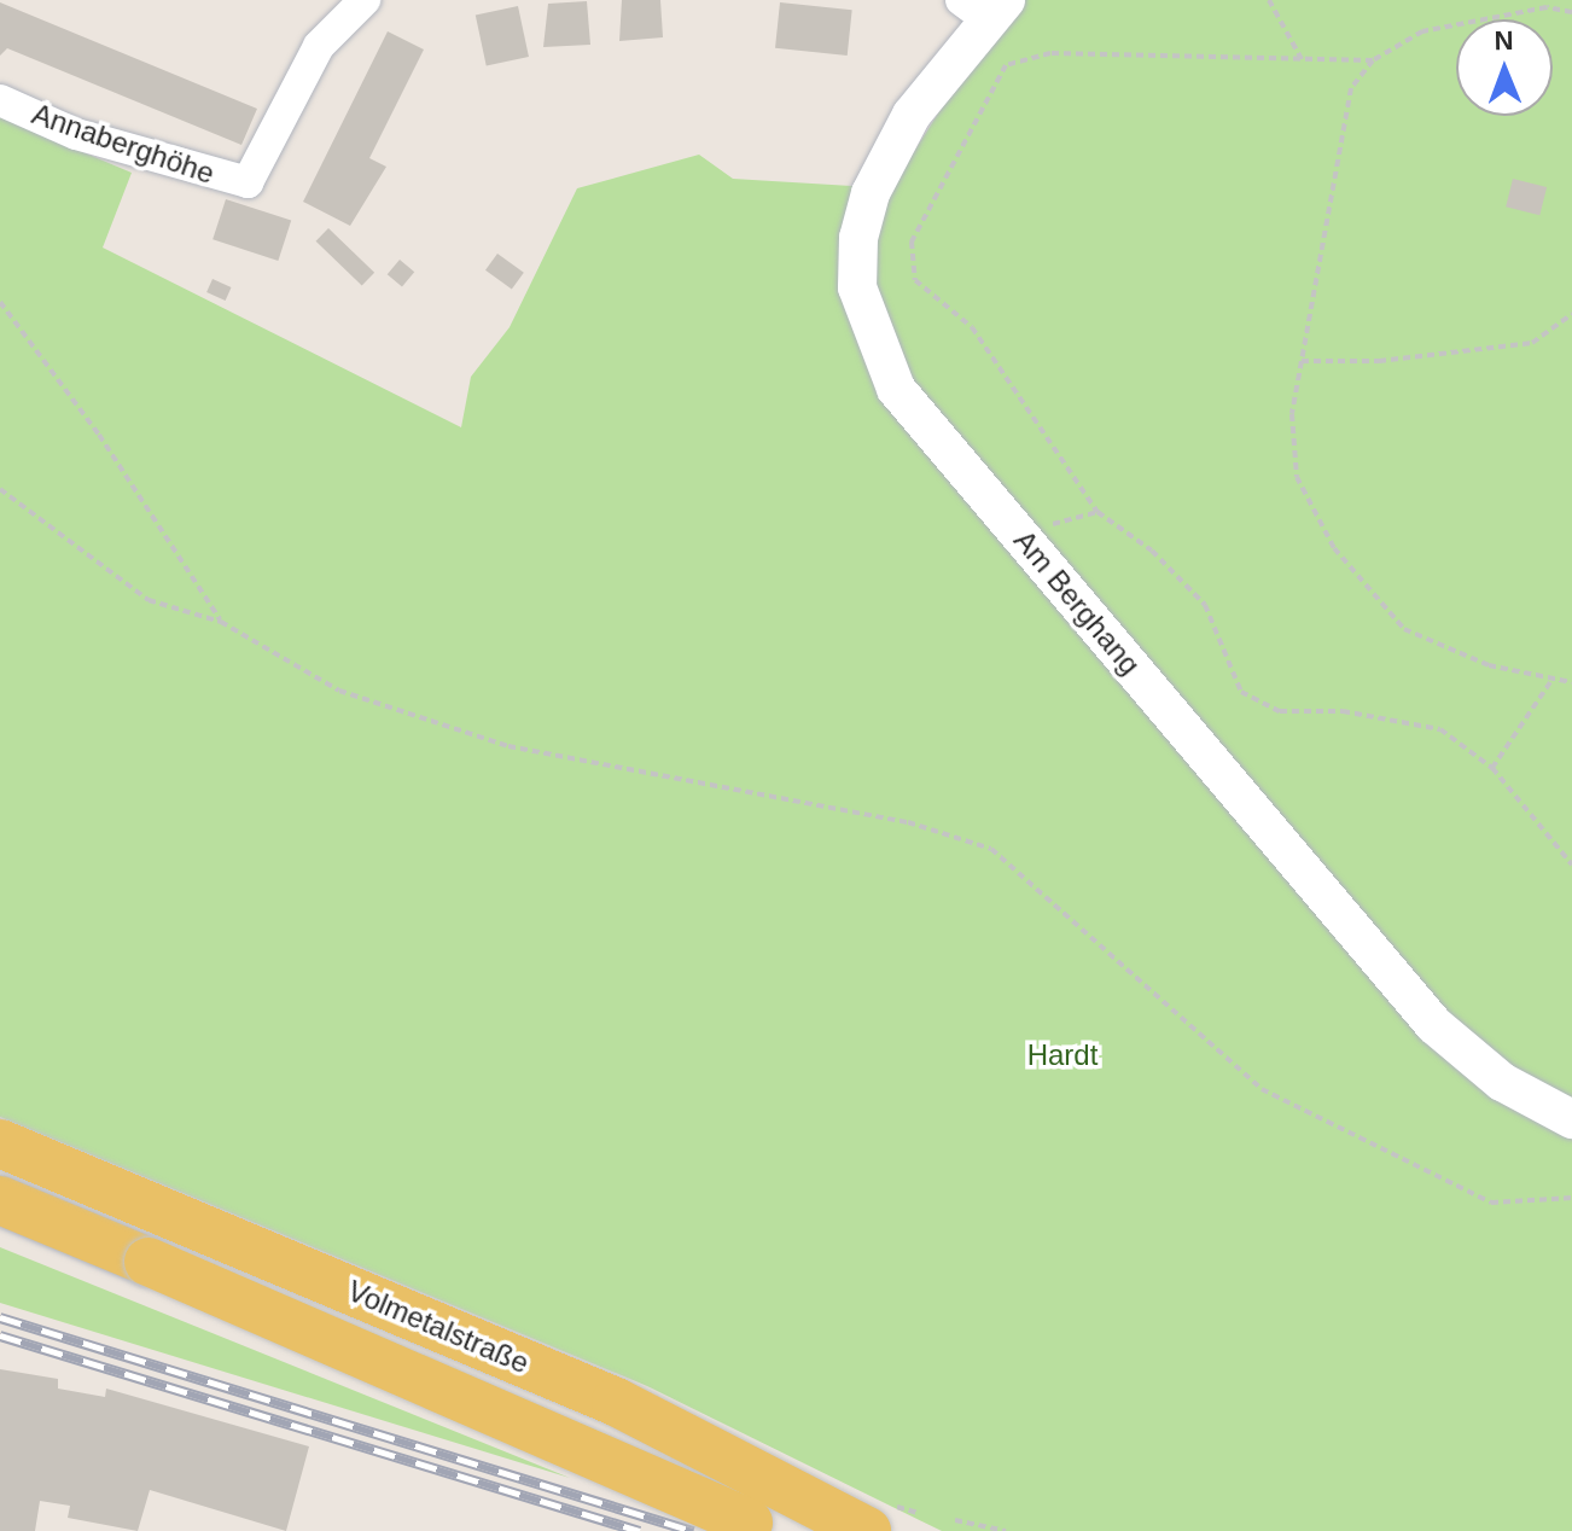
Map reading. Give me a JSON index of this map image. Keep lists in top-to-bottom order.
{
  "streets": {
    "main road": ["Volmetalstraße"],
    "street": ["Annaberghöhe", "Am Berghang"]
  },
  "parks": ["Hardt"],
  "north": "top"
}
